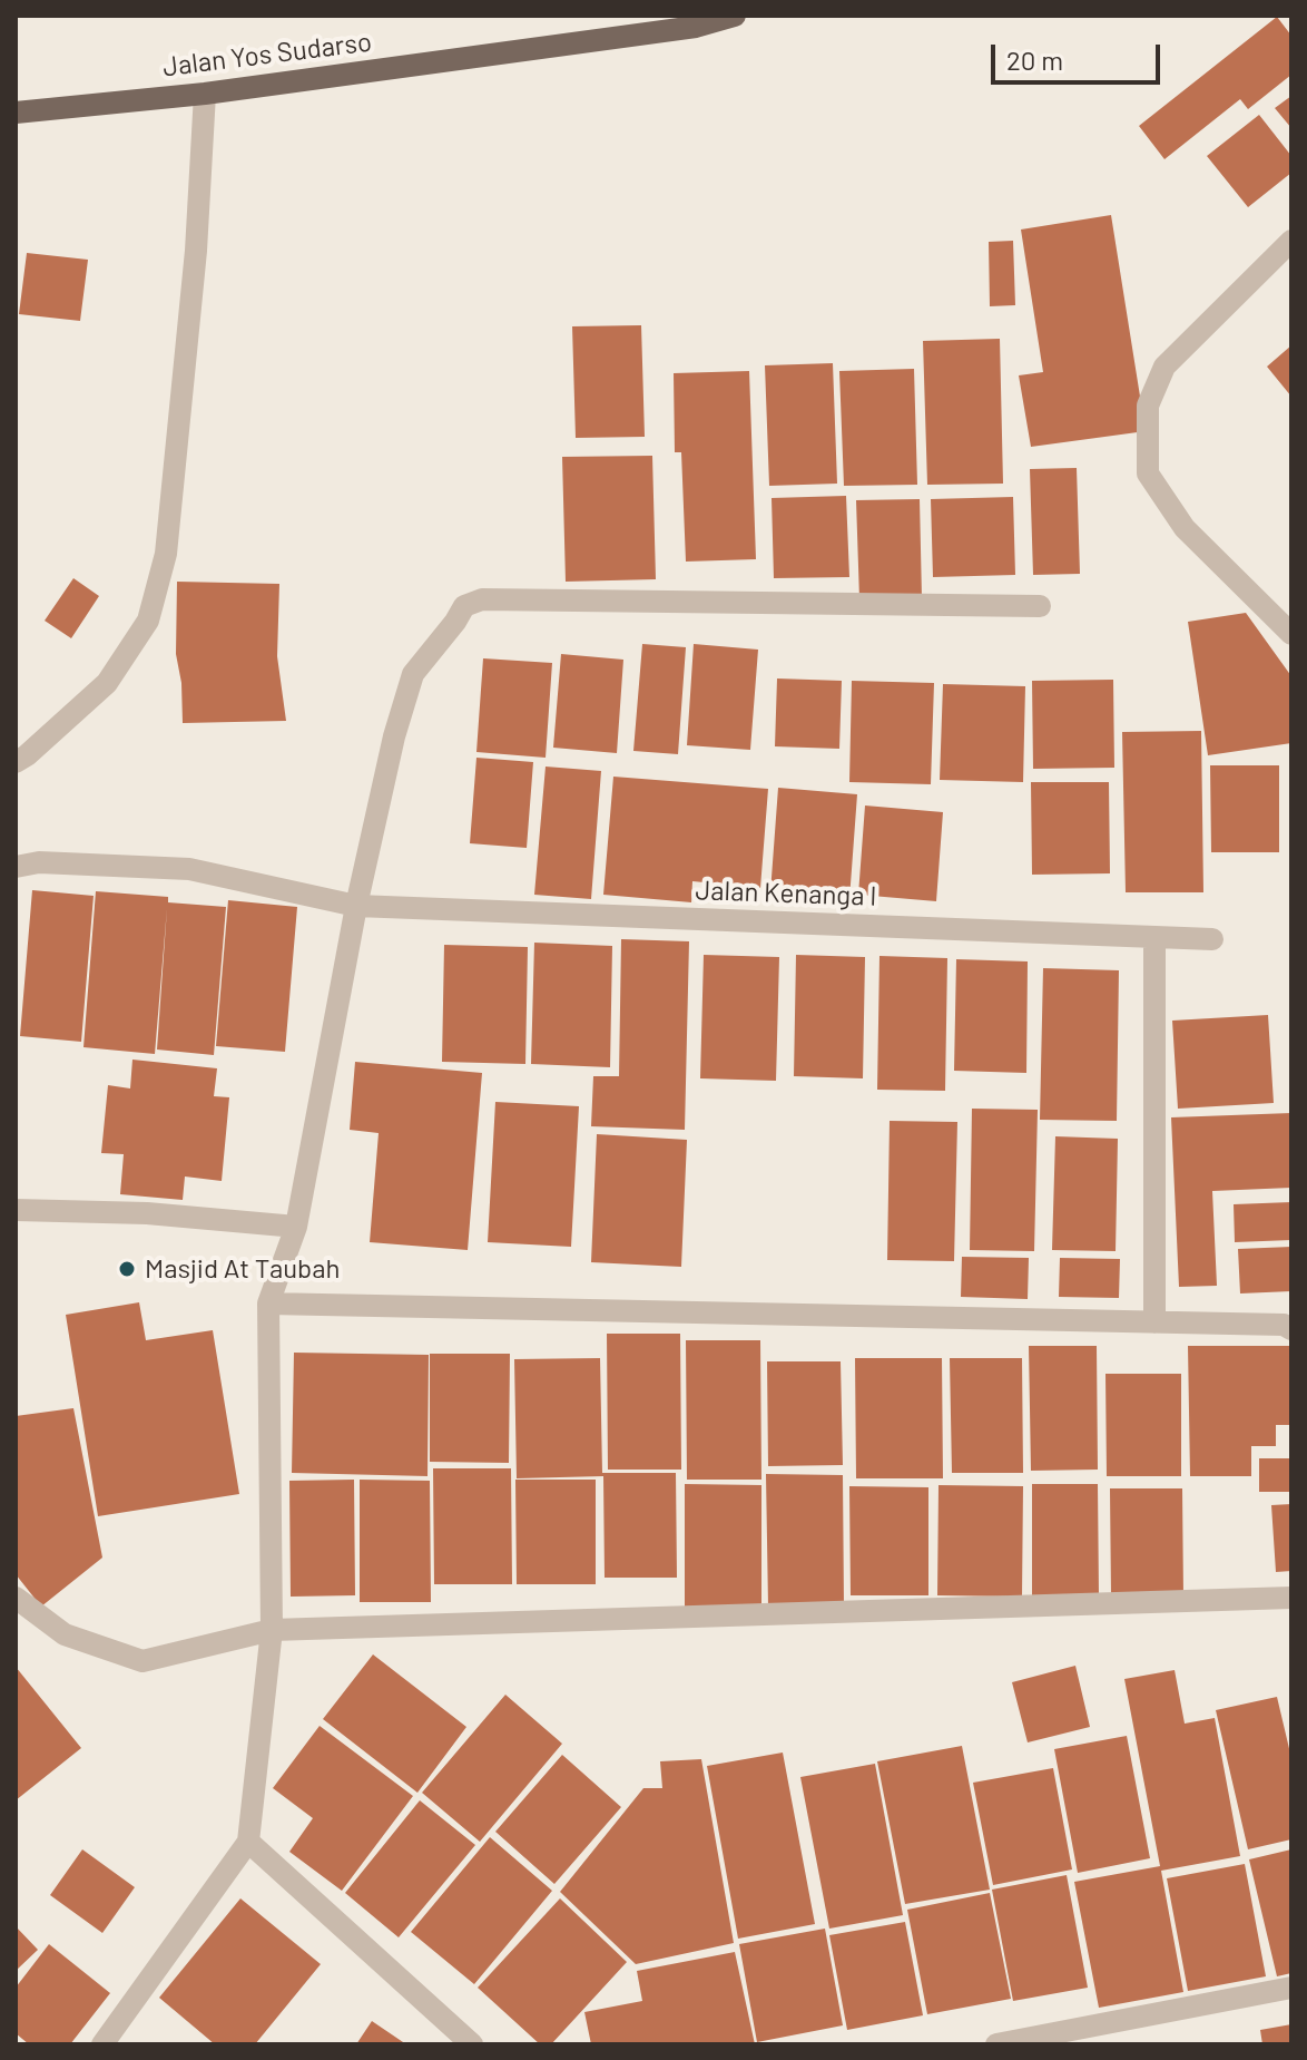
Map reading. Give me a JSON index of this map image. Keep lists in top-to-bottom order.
{
  "streets": {
    "main road": ["Jalan Yos Sudarso"],
    "street": ["Jalan Kenanga I"]
  },
  "places": ["Masjid At Taubah"],
  "scale_bar": "20 m"
}
